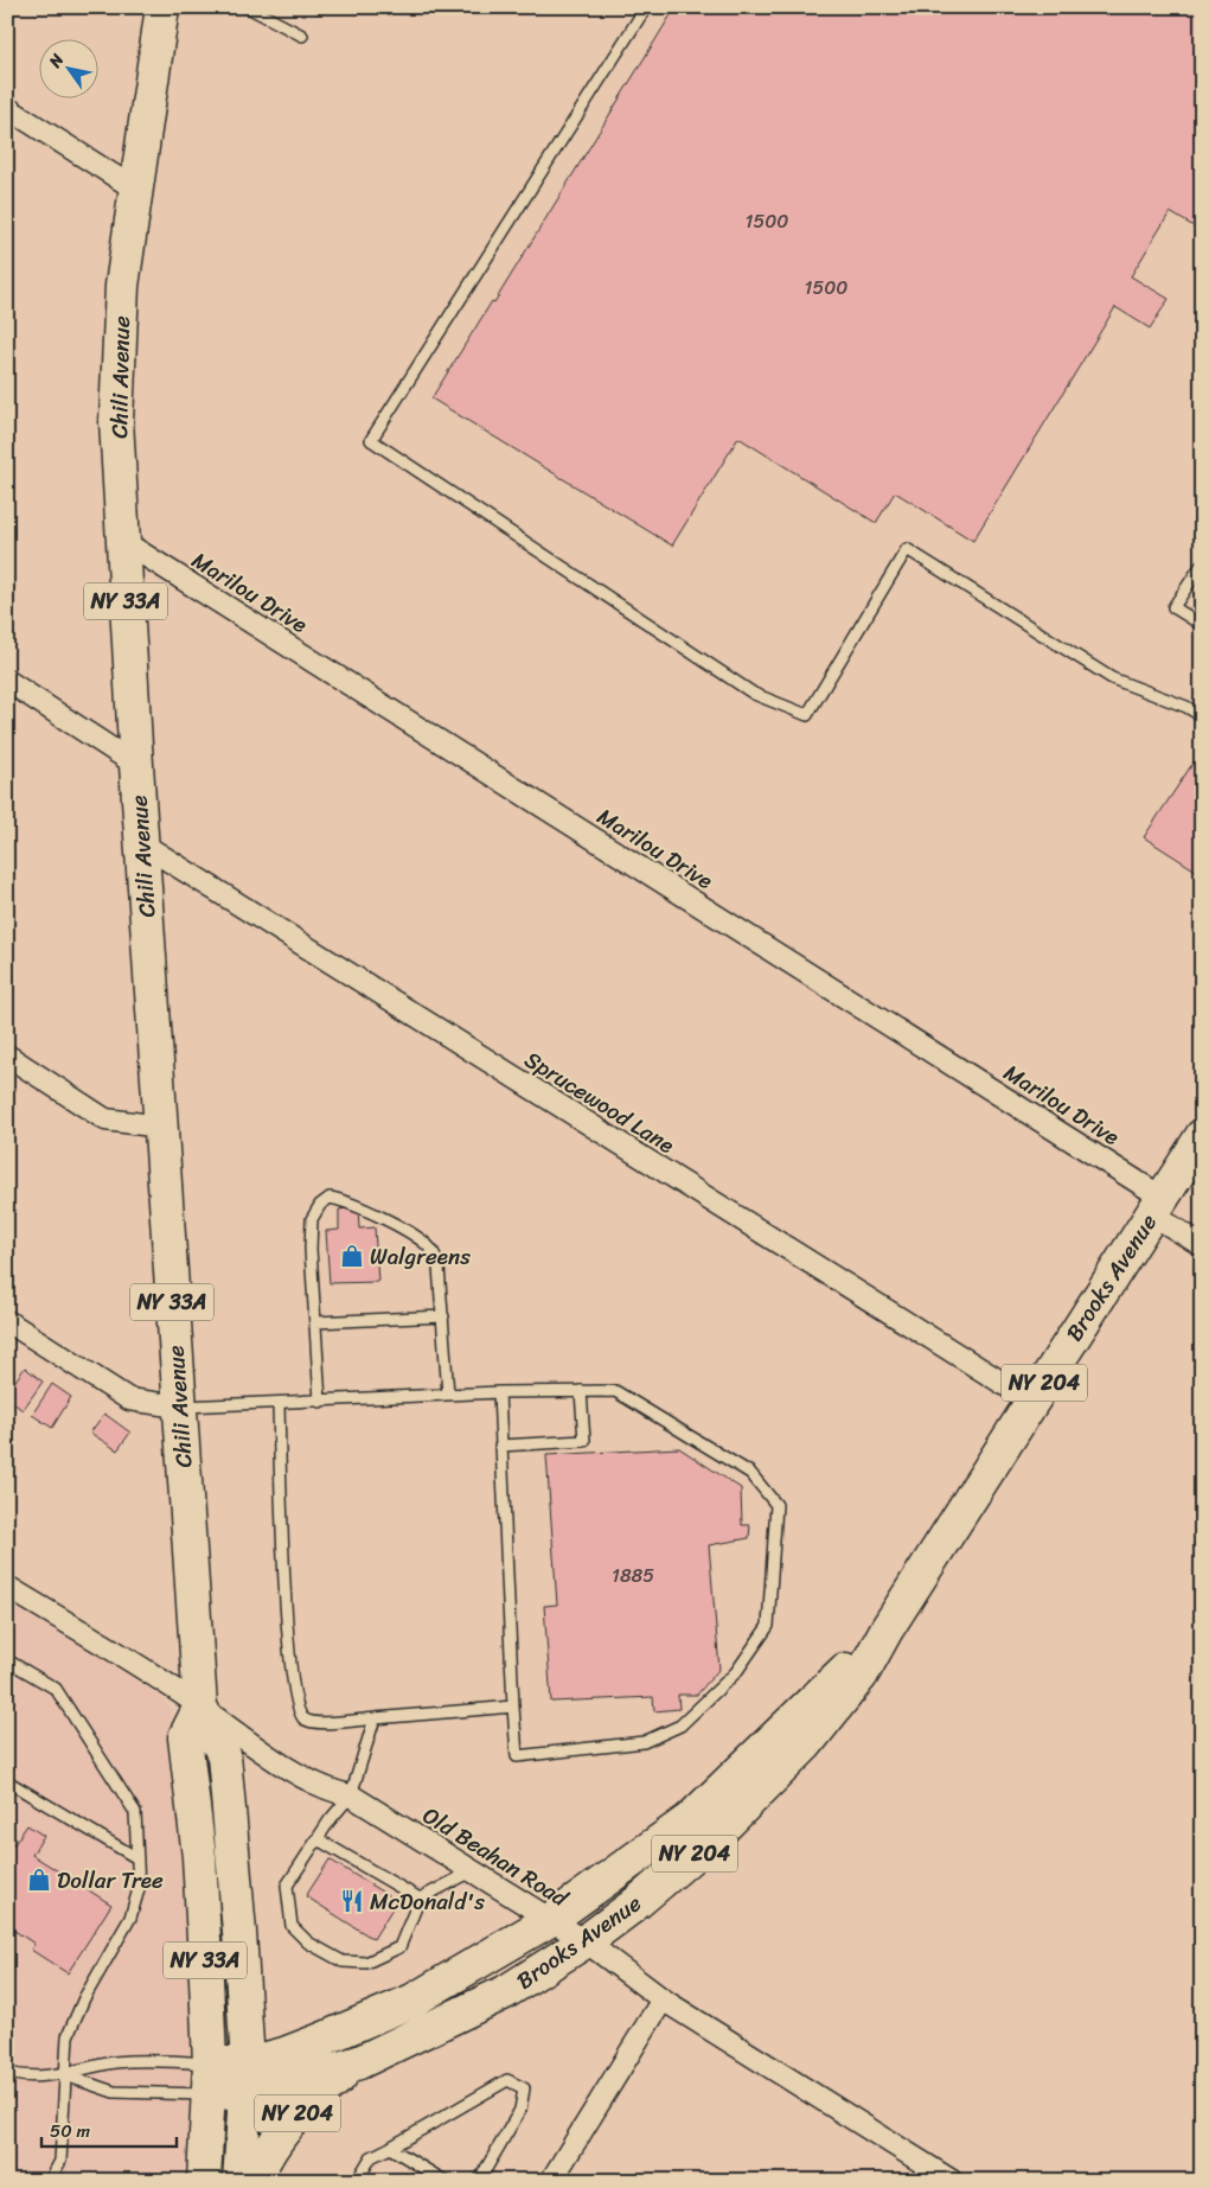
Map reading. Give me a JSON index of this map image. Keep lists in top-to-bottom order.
{
  "streets": {
    "main road": [
      "Chili Avenue",
      "NY 33A",
      "Brooks Avenue",
      "NY 204"
    ],
    "street": ["Marilou Drive", "Sprucewood Lane", "Old Beahan Road"]
  },
  "crossings": [
    ["Chili Avenue", "Marilou Drive"],
    ["Chili Avenue", "NY 33A"],
    ["Chili Avenue", "Sprucewood Lane"],
    ["Chili Avenue", "Brooks Avenue"],
    ["Chili Avenue", "Old Beahan Road"],
    ["Marilou Drive", "Brooks Avenue"],
    ["NY 33A", "Brooks Avenue"],
    ["NY 33A", "Old Beahan Road"],
    ["Sprucewood Lane", "Brooks Avenue"],
    ["Brooks Avenue", "NY 204"],
    ["Brooks Avenue", "Old Beahan Road"]
  ],
  "places": {
    "shop": ["Walgreens", "Dollar Tree"],
    "restaurant": ["McDonald's"]
  },
  "house_numbers": ["1500", "1500", "1885"],
  "scale_bar": "50 m",
  "north": "top left"
}
